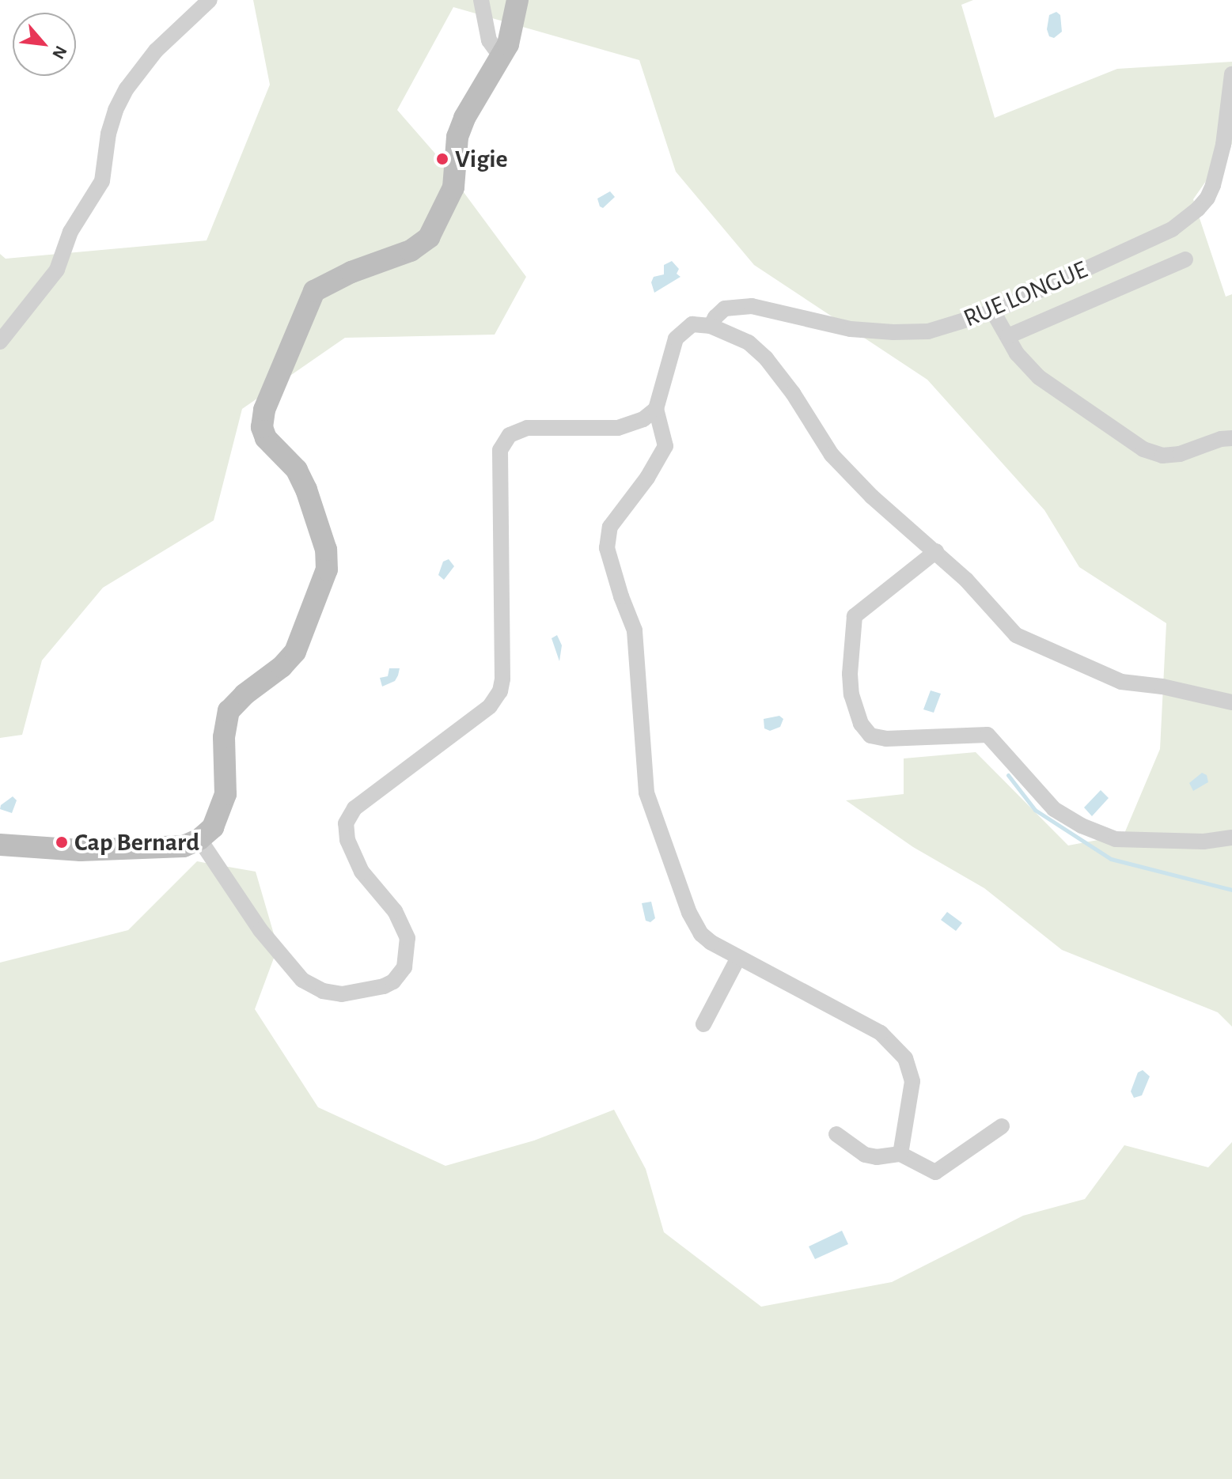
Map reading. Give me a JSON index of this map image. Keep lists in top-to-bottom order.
{
  "streets": {
    "street": ["RUE LONGUE"]
  },
  "places": ["Vigie", "Cap Bernard"],
  "north": "bottom right"
}
